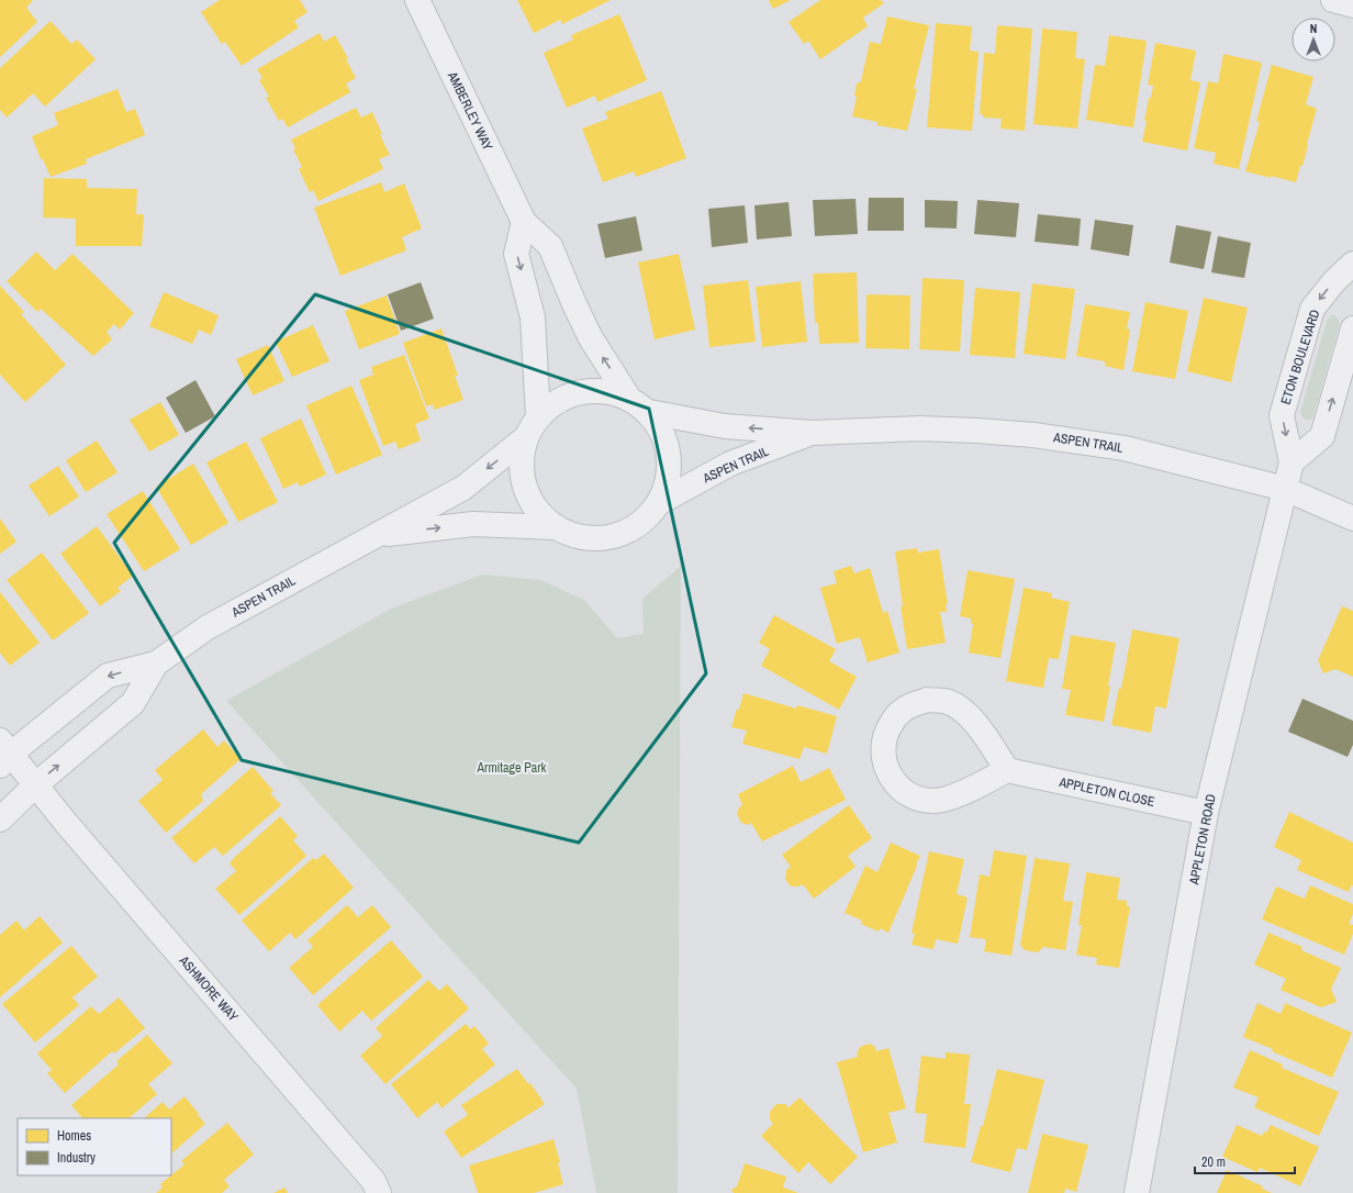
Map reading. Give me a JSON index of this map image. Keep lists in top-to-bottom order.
{
  "streets": {
    "street": [
      "AMBERLEY WAY",
      "ETON BOULEVARD",
      "ASPEN TRAIL",
      "APPLETON CLOSE",
      "APPLETON ROAD",
      "ASHMORE WAY"
    ]
  },
  "crossings": [
    ["AMBERLEY WAY", "ASPEN TRAIL"],
    ["ETON BOULEVARD", "ASPEN TRAIL"],
    ["ETON BOULEVARD", "APPLETON ROAD"],
    ["ASPEN TRAIL", "APPLETON ROAD"],
    ["ASPEN TRAIL", "ASHMORE WAY"],
    ["APPLETON CLOSE", "APPLETON ROAD"]
  ],
  "one_way": ["AMBERLEY WAY"],
  "parks": ["Armitage Park"],
  "legend": ["Homes", "Industry"],
  "scale_bar": "20 m",
  "north": "top"
}
